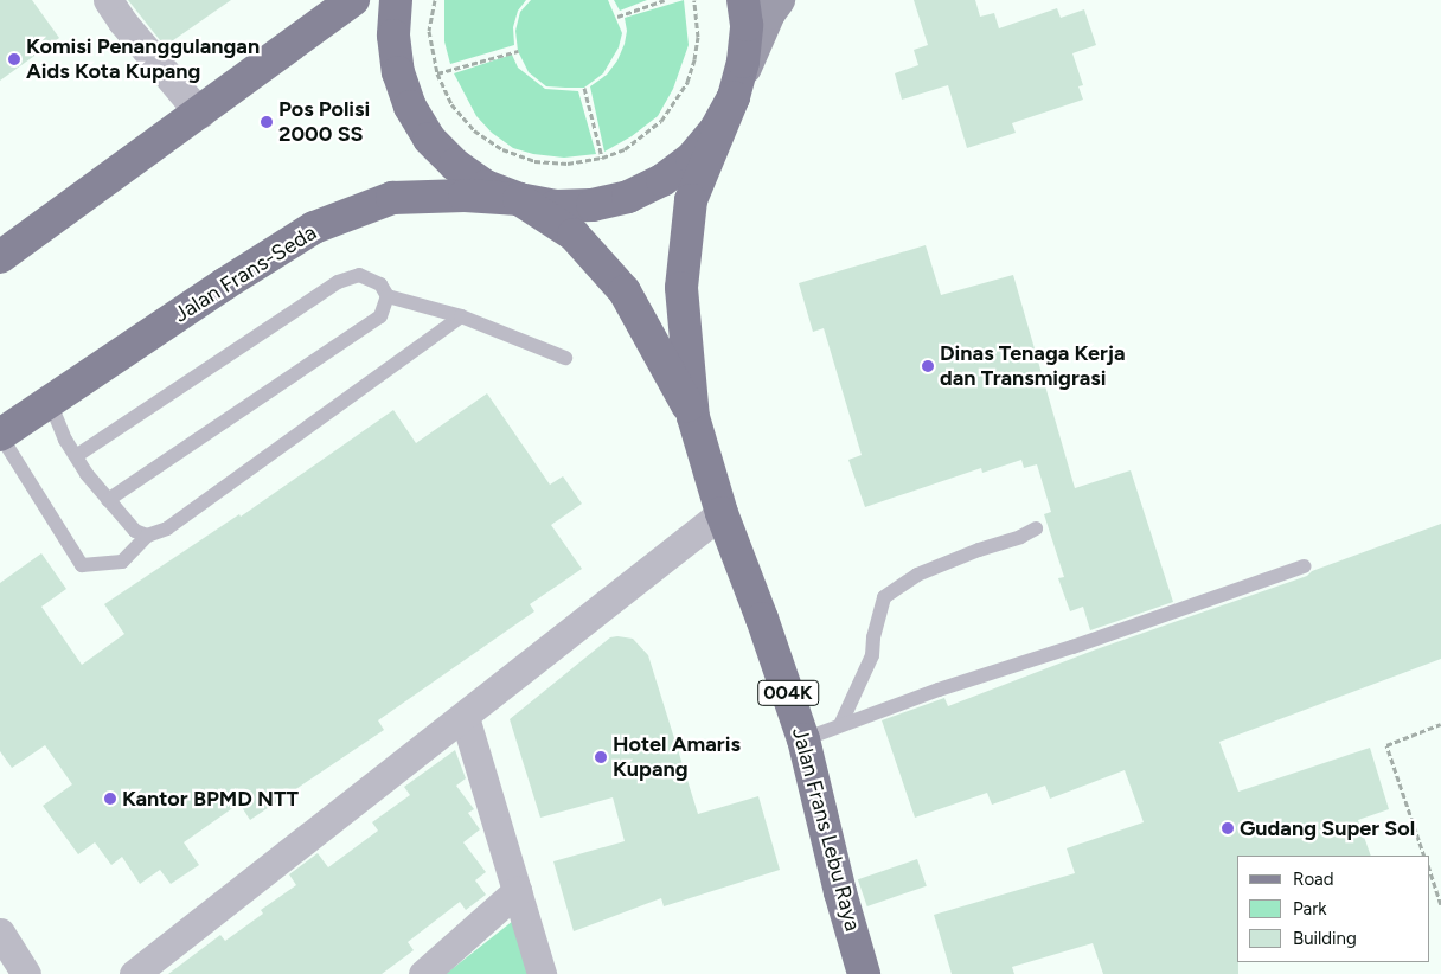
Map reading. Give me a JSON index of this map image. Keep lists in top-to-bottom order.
{
  "streets": {
    "main road": ["Jalan Frans-Seda", "004K", "Jalan Frans Lebu Raya"]
  },
  "crossings": [
    ["Jalan Frans-Seda", "Jalan Frans Lebu Raya"]
  ],
  "places": [
    "Komisi Penanggulangan Aids Kota Kupang",
    "Pos Polisi 2000 SS",
    "Dinas Tenaga Kerja dan Transmigrasi",
    "Hotel Amaris Kupang",
    "Kantor BPMD NTT",
    "Gudang Super Sol"
  ],
  "legend": ["Road", "Park", "Building"]
}
